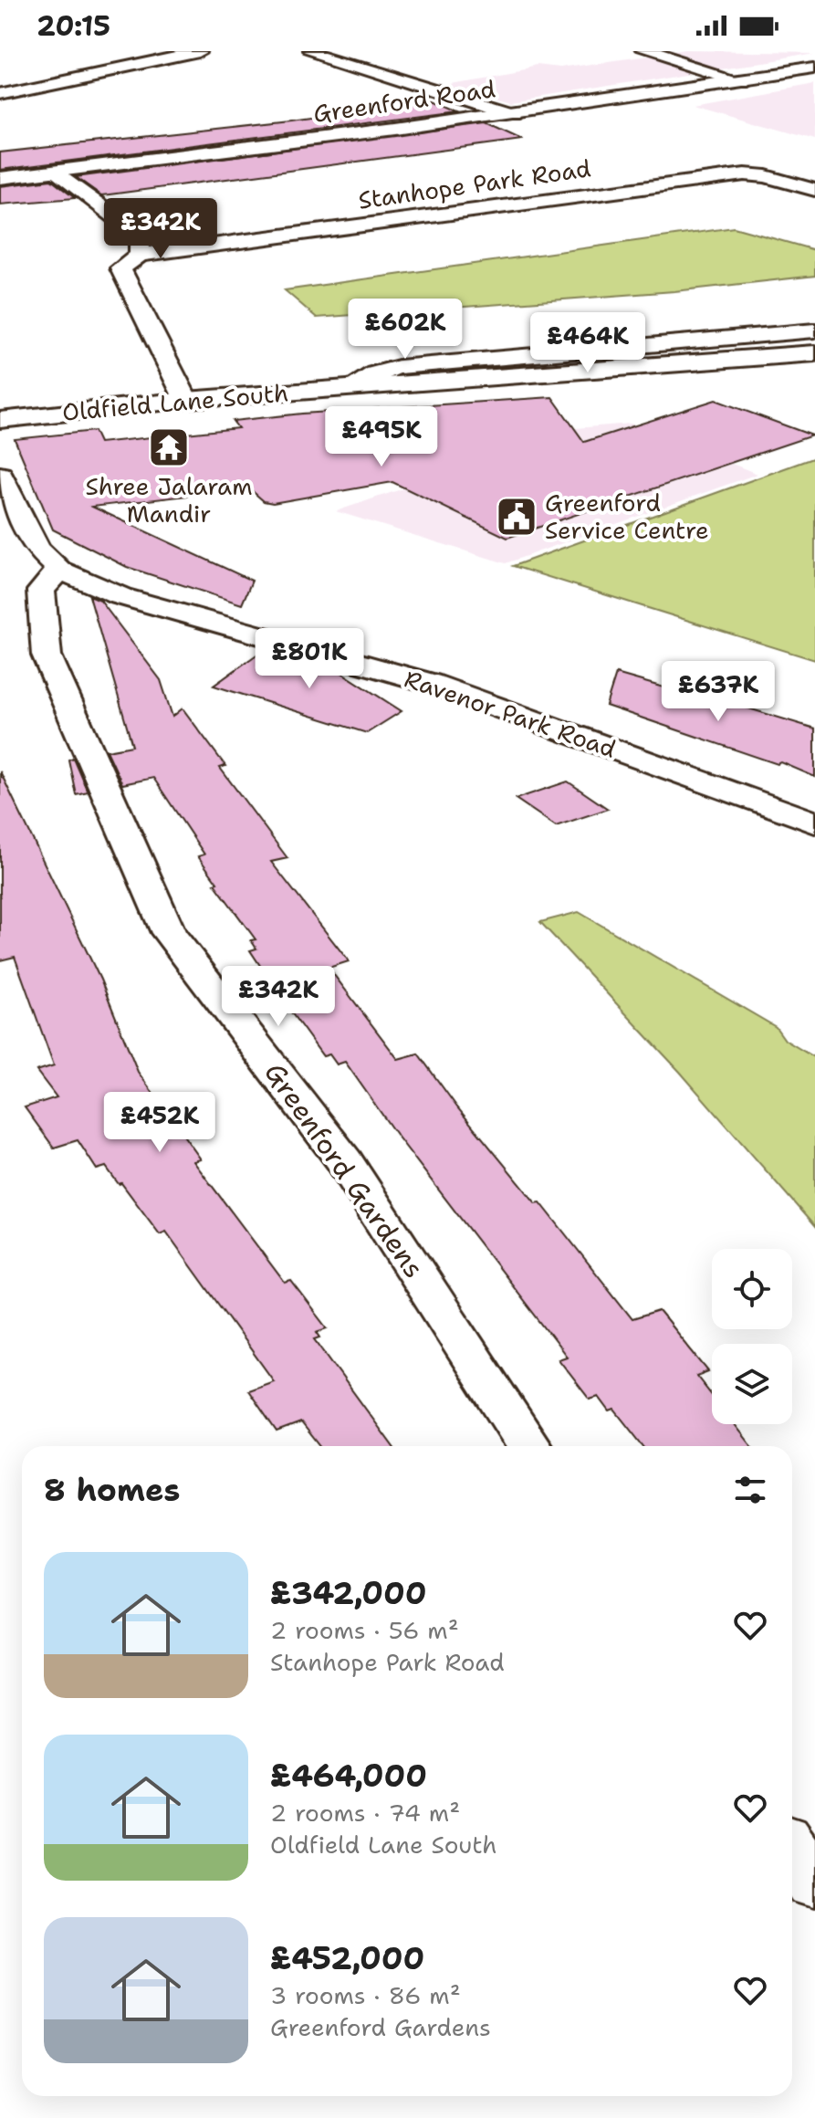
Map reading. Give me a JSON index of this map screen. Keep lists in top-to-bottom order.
{
  "streets": {
    "main road": ["Greenford Road", "Oldfield Lane South"],
    "street": ["Stanhope Park Road", "Ravenor Park Road", "Greenford Gardens"]
  },
  "crossings": [
    ["Ravenor Park Road", "Greenford Gardens"]
  ],
  "places": {
    "temple": ["Shree Jalaram Mandir"],
    "public building": ["Greenford Service Centre"]
  },
  "page": {
    "status": "20:15",
    "price": [
      "£342K",
      "£602K",
      "£464K",
      "£495K",
      "£801K",
      "£637K",
      "£342K",
      "£452K"
    ],
    "heading": "8 homes",
    "list": [
      {
        "name": "£342,000",
        "note": "2 rooms · 56 m² · Stanhope Park Road"
      },
      {
        "name": "£464,000",
        "note": "2 rooms · 74 m² · Oldfield Lane South"
      },
      {
        "name": "£452,000",
        "note": "3 rooms · 86 m² · Greenford Gardens"
      }
    ]
  }
}
